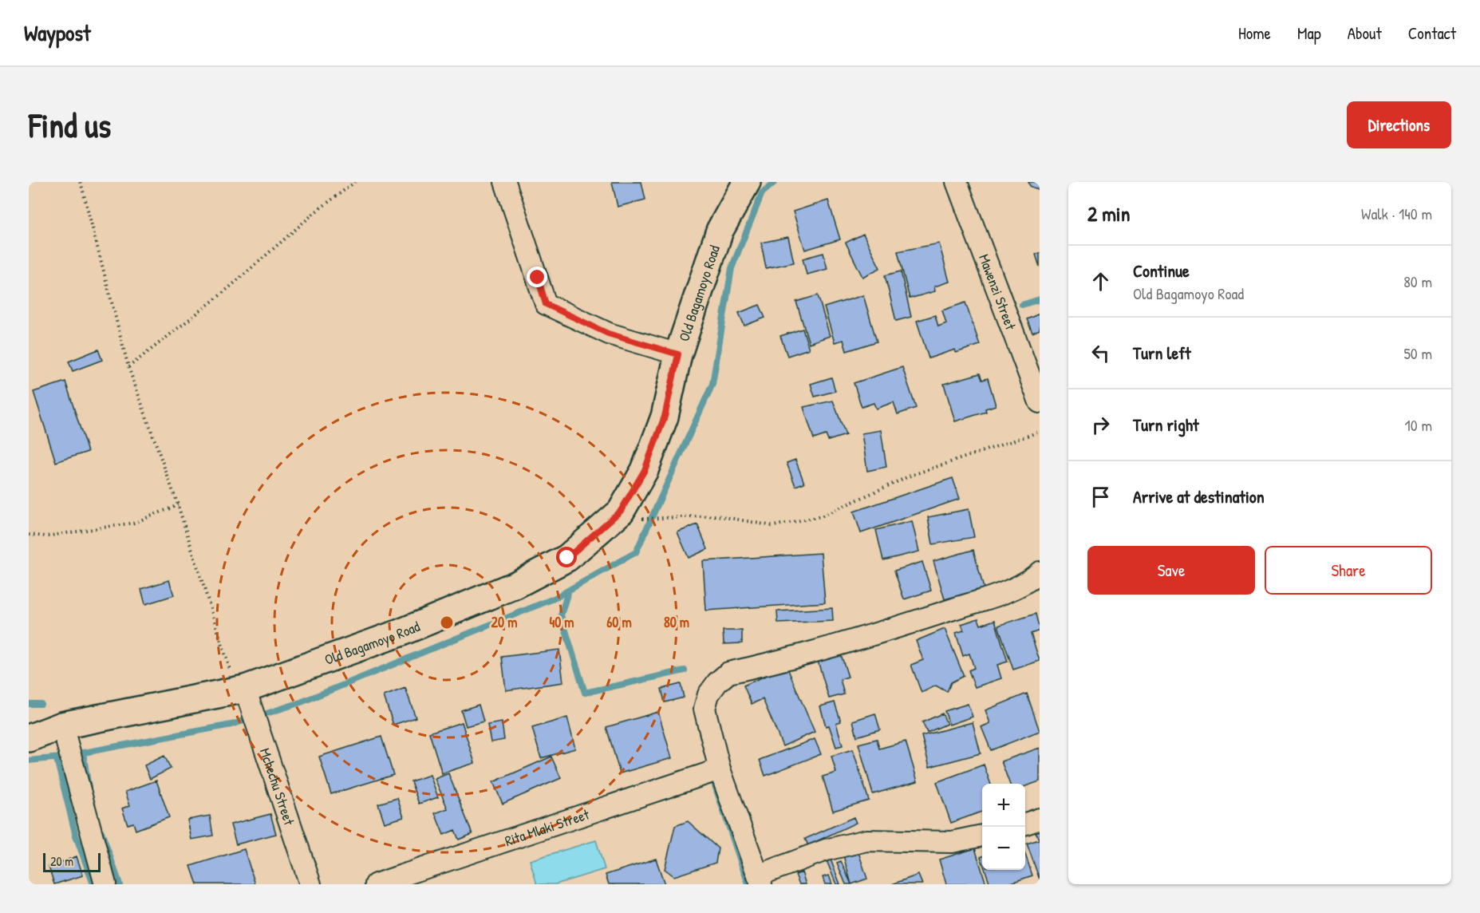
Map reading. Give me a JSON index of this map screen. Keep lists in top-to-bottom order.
{
  "streets": {
    "main road": ["Old Bagamoyo Road"],
    "street": ["Mawenzi Street", "Mchechu Street", "Rita Mlaki Street"]
  },
  "crossings": [
    ["Old Bagamoyo Road", "Mchechu Street"]
  ],
  "scale_bar": "20 m",
  "page": {
    "header": "Waypost",
    "nav": [
      "Home",
      "Map",
      "About",
      "Contact"
    ],
    "buttons": [
      "Directions",
      ["Save", "Share"]
    ],
    "title": "Find us",
    "heading": ["2 min", "Walk · 140 m"],
    "list": [
      ["Continue", "Old Bagamoyo Road", "80 m"],
      ["Turn left", "50 m"],
      ["Turn right", "10 m"],
      "Arrive at destination"
    ],
    "map_buttons": ["+", "−"],
    "scale": "20 m"
  },
  "rings": [
    "20 m",
    "40 m",
    "60 m",
    "80 m"
  ]
}
